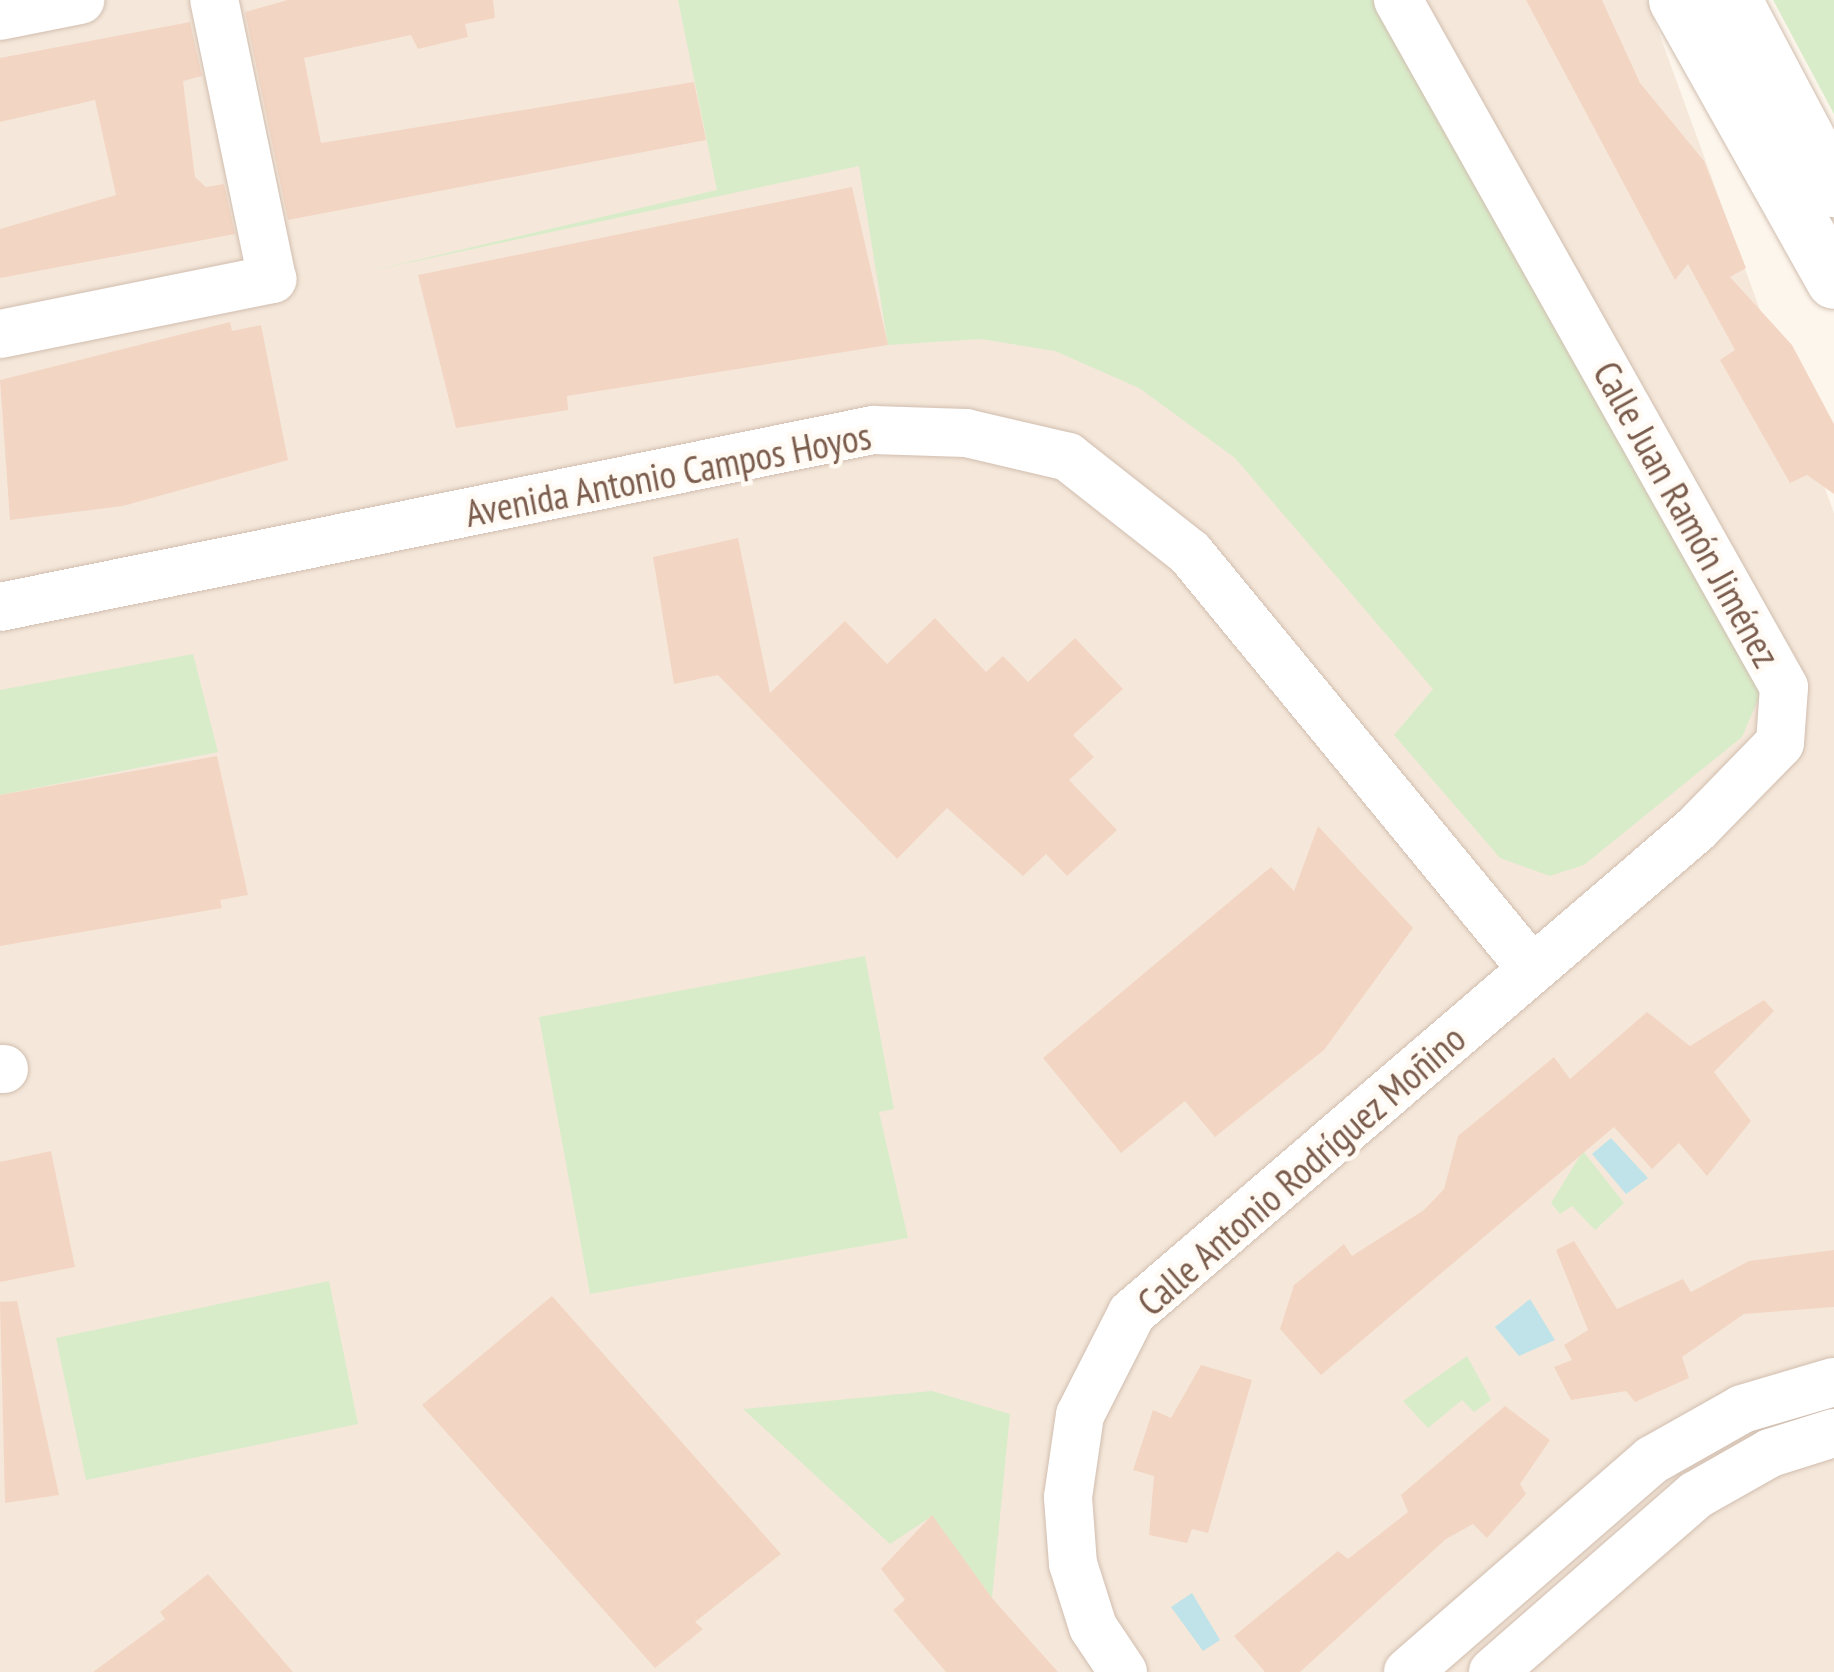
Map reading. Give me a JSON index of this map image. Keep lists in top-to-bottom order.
{
  "streets": {
    "street": ["Avenida Antonio Campos Hoyos", "Calle Juan Ramón Jiménez", "Calle Antonio Rodríguez Moñino"]
  },
  "crossings": [
    ["Avenida Antonio Campos Hoyos", "Calle Juan Ramón Jiménez"],
    ["Avenida Antonio Campos Hoyos", "Calle Antonio Rodríguez Moñino"],
    ["Calle Juan Ramón Jiménez", "Calle Antonio Rodríguez Moñino"]
  ]
}
